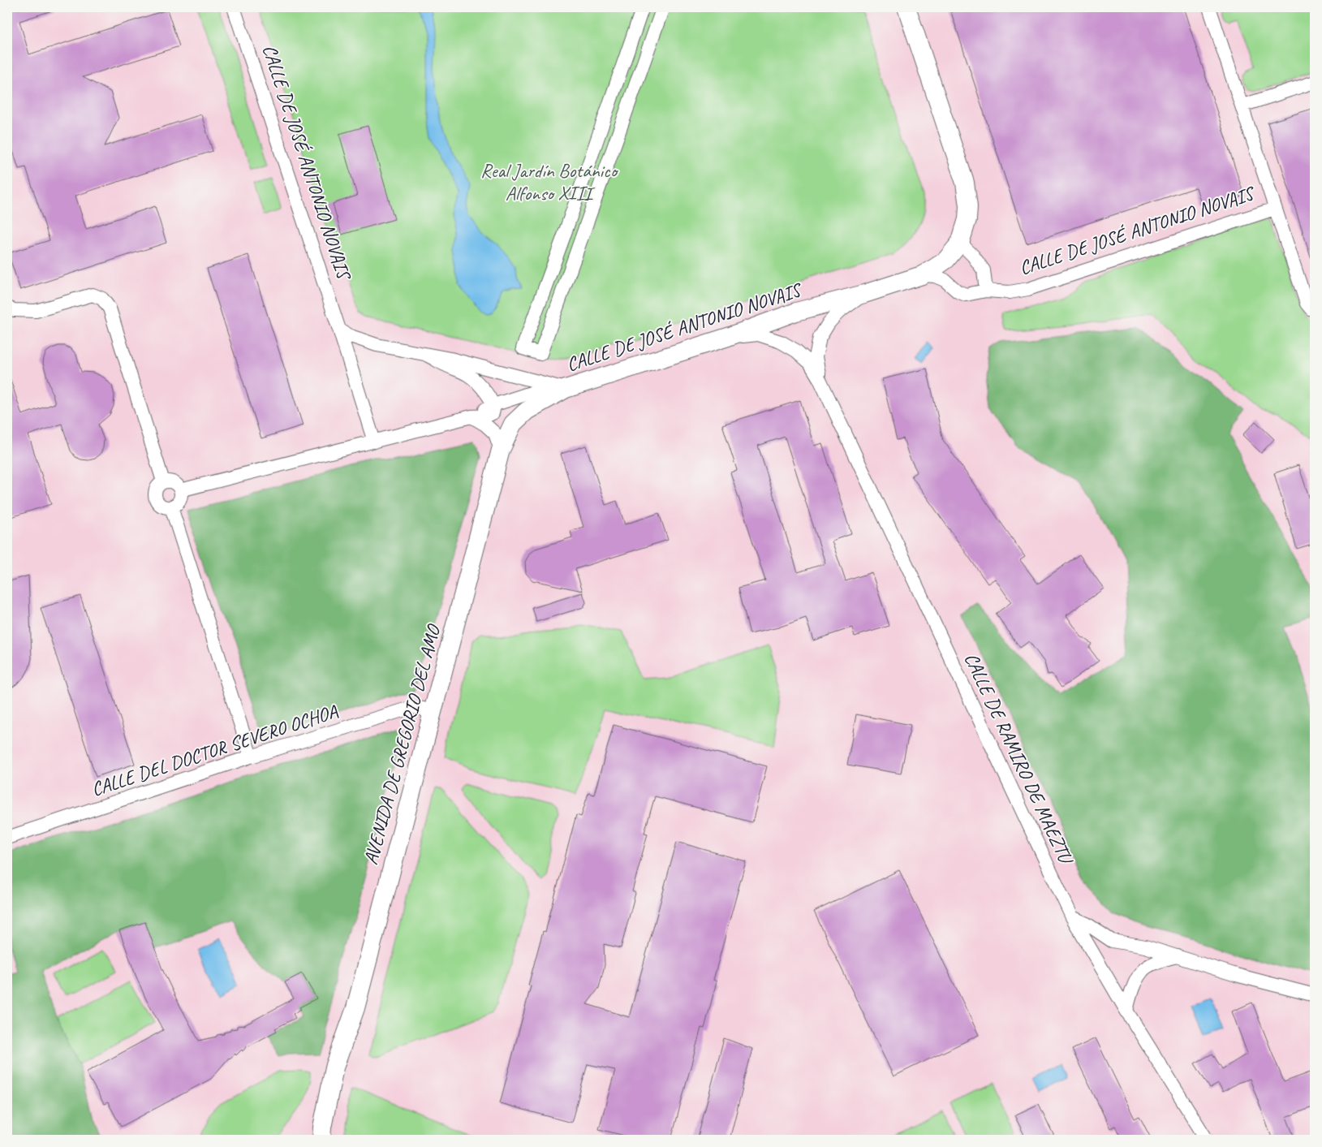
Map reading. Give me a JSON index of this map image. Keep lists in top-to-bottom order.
{
  "streets": {
    "street": [
      "CALLE DE JOSÉ ANTONIO NOVAIS",
      "AVENIDA DE GREGORIO DEL AMO",
      "CALLE DEL DOCTOR SEVERO OCHOA",
      "CALLE DE RAMIRO DE MAEZTU"
    ]
  },
  "crossings": [
    ["CALLE DE JOSÉ ANTONIO NOVAIS", "AVENIDA DE GREGORIO DEL AMO"],
    ["CALLE DE JOSÉ ANTONIO NOVAIS", "CALLE DE RAMIRO DE MAEZTU"],
    ["AVENIDA DE GREGORIO DEL AMO", "CALLE DEL DOCTOR SEVERO OCHOA"]
  ],
  "parks": ["Real Jardín Botánico Alfonso XIII"]
}
